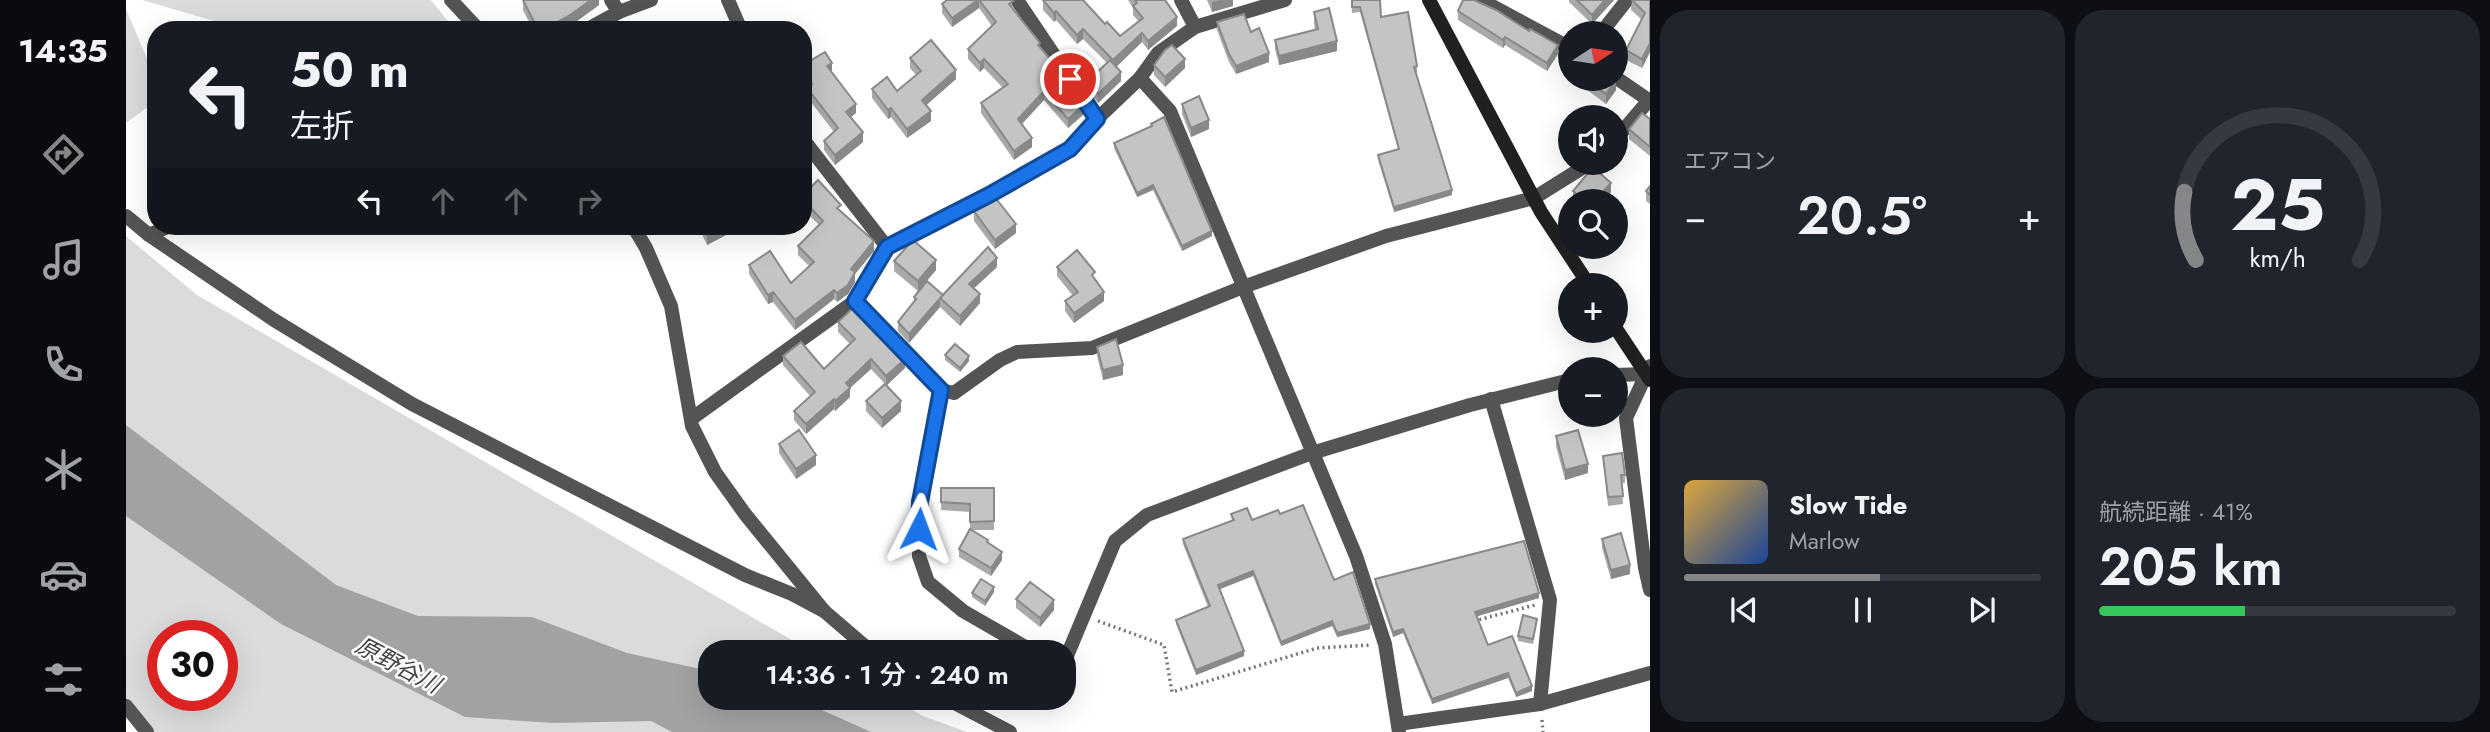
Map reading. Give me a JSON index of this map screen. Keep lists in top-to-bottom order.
{
  "water": ["原野谷川"],
  "north": "right",
  "page": {
    "tabs": "14:35",
    "tile": [
      "エアコン",
      ["航続距離 · 41%", "205 km"]
    ],
    "map_buttons": ["+", "−"],
    "turn": ["50 m", "左折"],
    "heat": ["−", "20.5°", "+"],
    "song": ["Slow Tide", "Marlow"],
    "limit": "30",
    "trip": "14:36 · 1 分 · 240 m",
    "gauge": ["25", "km/h"]
  }
}
